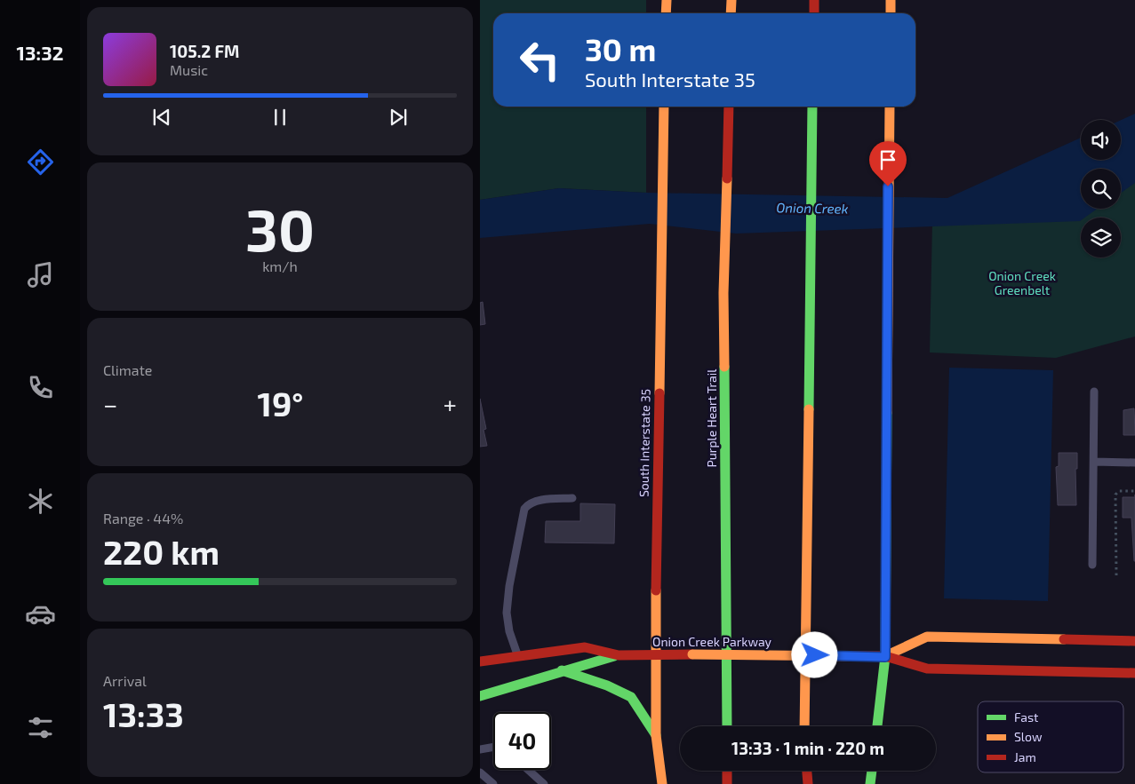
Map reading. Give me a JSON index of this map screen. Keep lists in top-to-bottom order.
{
  "streets": {
    "main road": ["Purple Heart Trail", "South Interstate 35", "Onion Creek Parkway"]
  },
  "crossings": [
    ["South Interstate 35", "Onion Creek Parkway"]
  ],
  "water": ["Onion Creek"],
  "parks": ["Onion Creek Greenbelt"],
  "legend": ["Fast", "Slow", "Jam"],
  "page": {
    "tabs": "13:32",
    "turn": ["30 m", "South Interstate 35"],
    "song": ["105.2 FM", "Music"],
    "tile": [
      ["30", "km/h"],
      "Climate",
      ["Range · 44%", "220 km"],
      ["Arrival", "13:33"]
    ],
    "heat": ["−", "19°", "+"],
    "limit": "40",
    "trip": "13:33 · 1 min · 220 m"
  }
}
